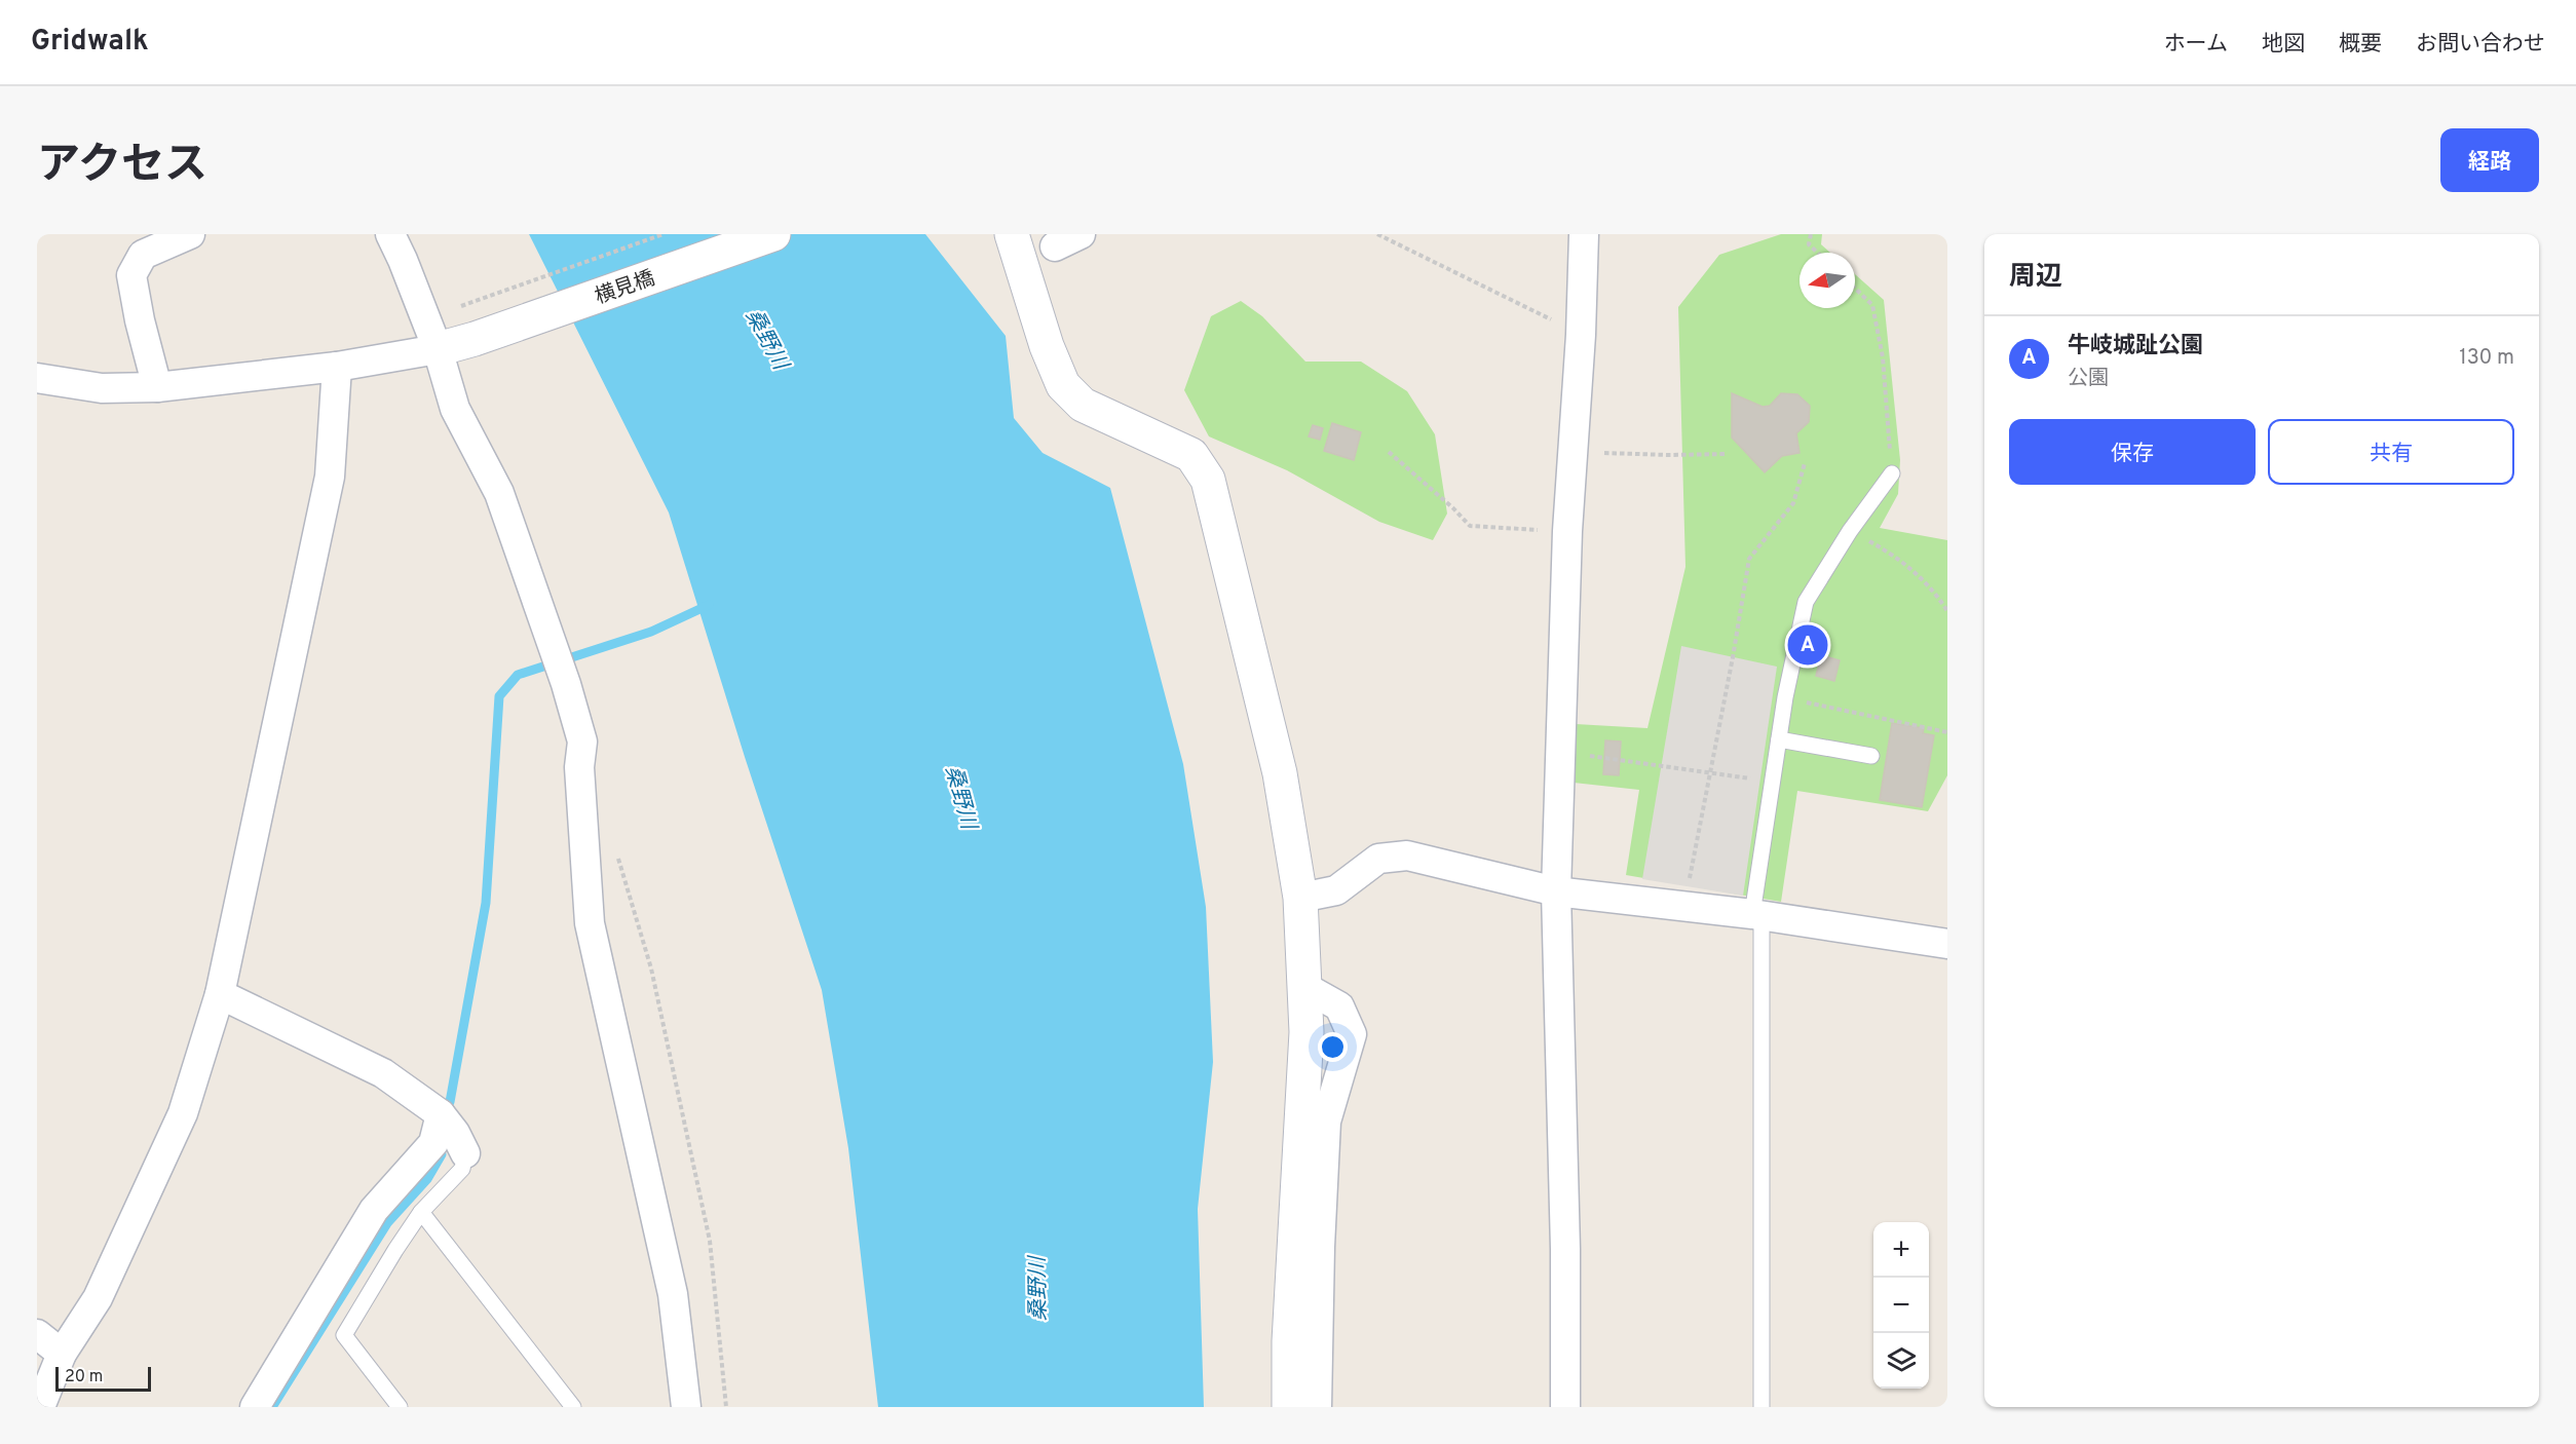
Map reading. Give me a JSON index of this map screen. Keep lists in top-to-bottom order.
{
  "streets": {
    "street": ["横見橋"]
  },
  "water": ["桑野川"],
  "scale_bar": "20 m",
  "north": "left",
  "page": {
    "header": "Gridwalk",
    "nav": [
      "ホーム",
      "地図",
      "概要",
      "お問い合わせ"
    ],
    "title": "アクセス",
    "buttons": [
      "経路",
      ["保存", "共有"]
    ],
    "heading": "周辺",
    "list": [
      {
        "mark": "A",
        "name": "牛岐城趾公園",
        "note": "公園",
        "value": "130 m"
      }
    ],
    "pins": "A",
    "map_buttons": ["+", "−"],
    "scale": "20 m"
  }
}
